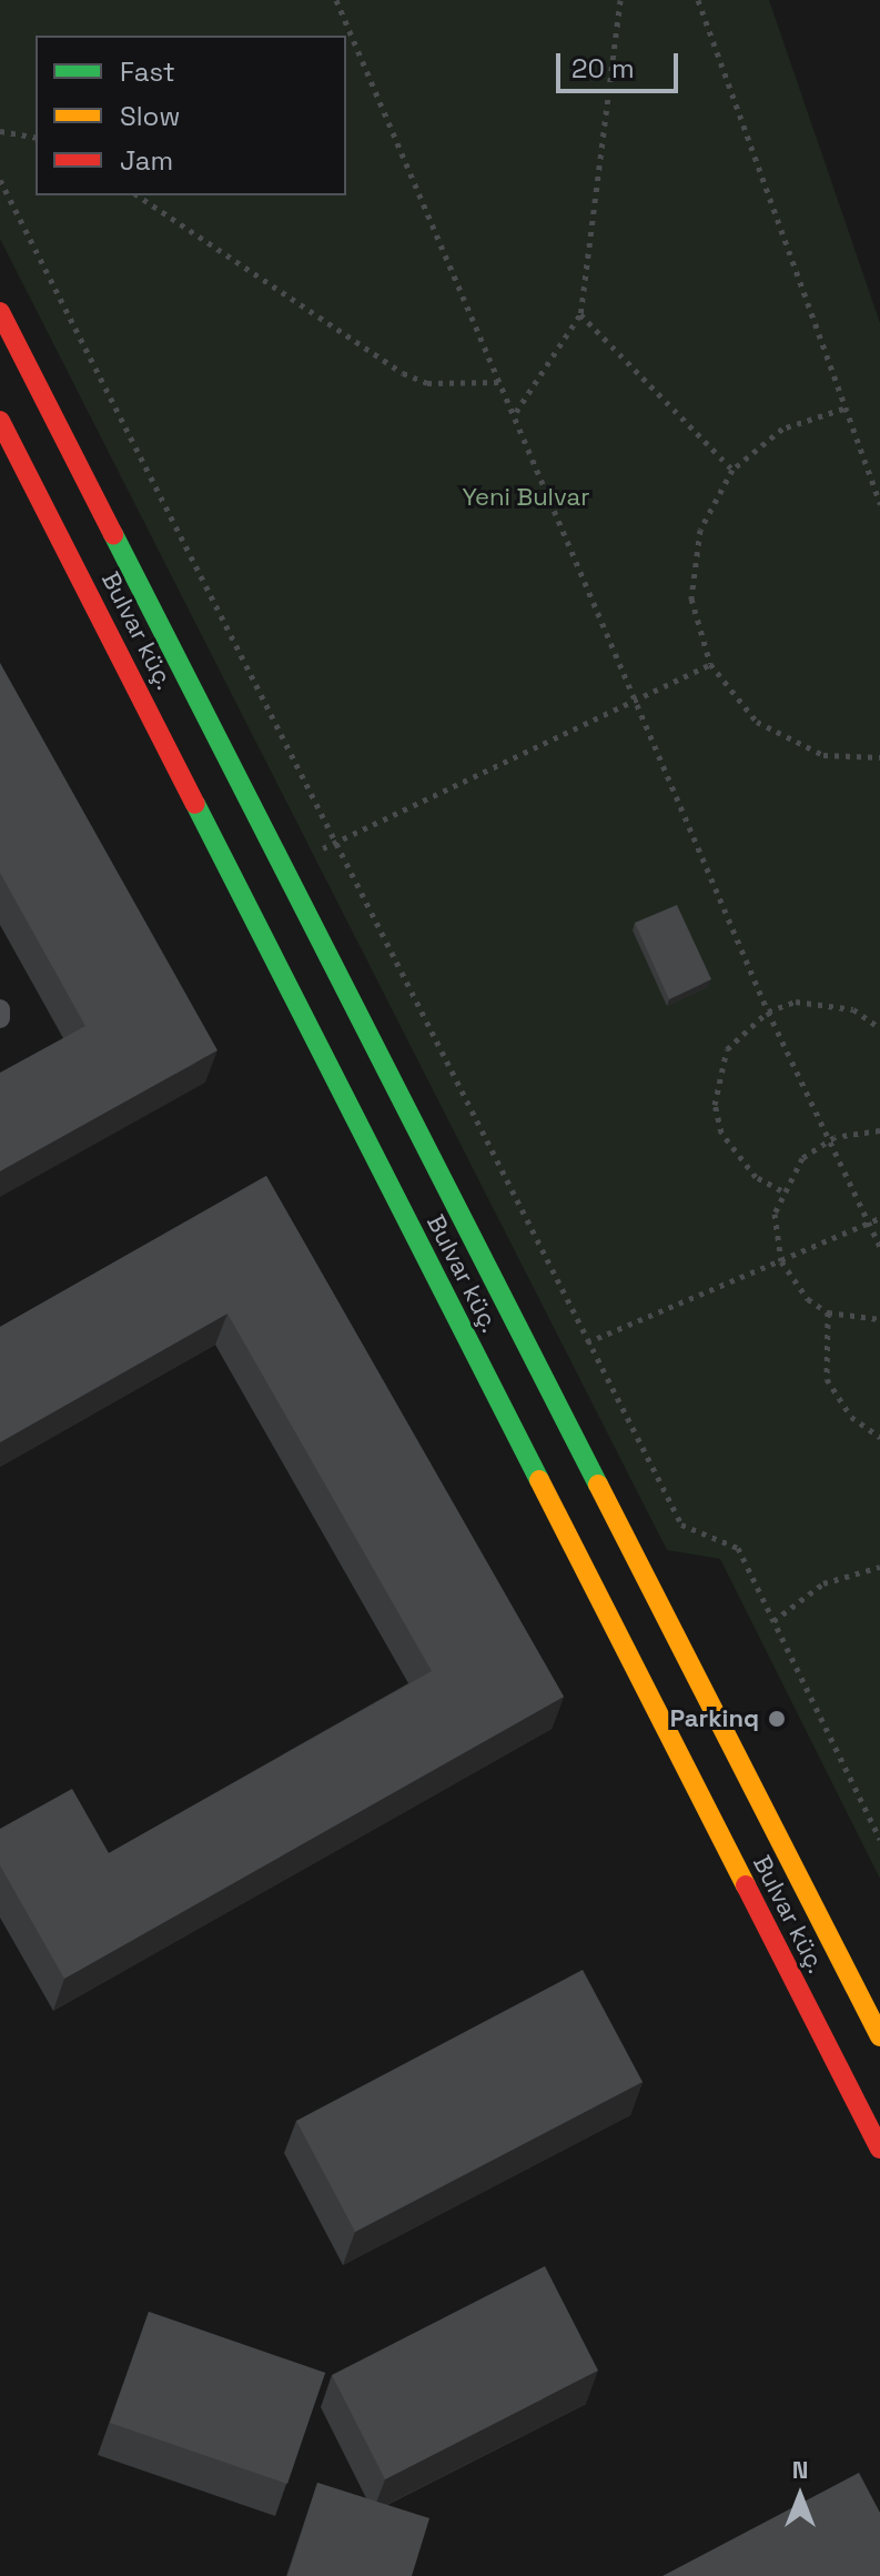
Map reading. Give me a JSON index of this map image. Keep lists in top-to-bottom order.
{
  "streets": {
    "street": ["Bulvar küç."]
  },
  "parks": ["Yeni Bulvar"],
  "places": ["Parkinq"],
  "legend": ["Fast", "Slow", "Jam"],
  "scale_bar": "20 m",
  "north": "top"
}
